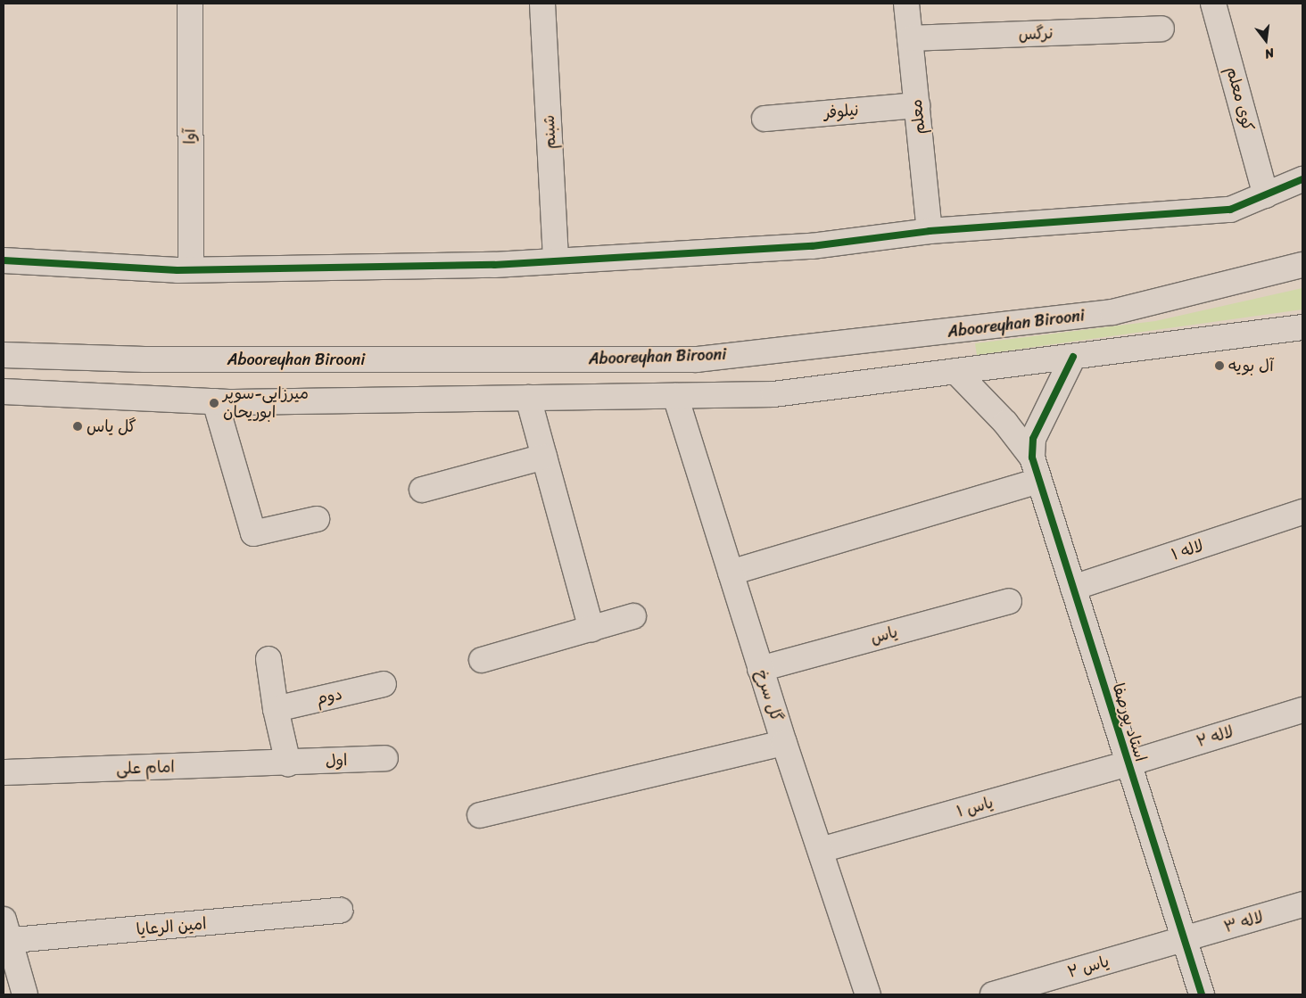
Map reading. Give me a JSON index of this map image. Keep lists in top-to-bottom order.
{
  "streets": {
    "street": [
      "نرگس",
      "کوی معلم",
      "نیلوفر",
      "معلم",
      "شبنم",
      "آوا",
      "Abooreyhan Birooni",
      "لاله ۱",
      "یاس",
      "گل سرخ",
      "دوم",
      "استاد پورصفا",
      "لاله ۲",
      "اول",
      "امام علی",
      "یاس ۱",
      "لاله ۳",
      "امین الرعایا",
      "یاس ۲"
    ]
  },
  "crossings": [
    ["نرگس", "معلم"],
    ["نیلوفر", "معلم"],
    ["لاله ۱", "استاد پورصفا"],
    ["یاس", "گل سرخ"],
    ["گل سرخ", "یاس ۱"],
    ["استاد پورصفا", "لاله ۲"],
    ["استاد پورصفا", "یاس ۱"],
    ["استاد پورصفا", "لاله ۳"],
    ["استاد پورصفا", "یاس ۲"],
    ["لاله ۲", "یاس ۱"],
    ["اول", "امام علی"],
    ["لاله ۳", "یاس ۲"]
  ],
  "places": ["آل بویه", "میرزایی-سوپر ابوریحان", "گل یاس"],
  "north": "bottom"
}
